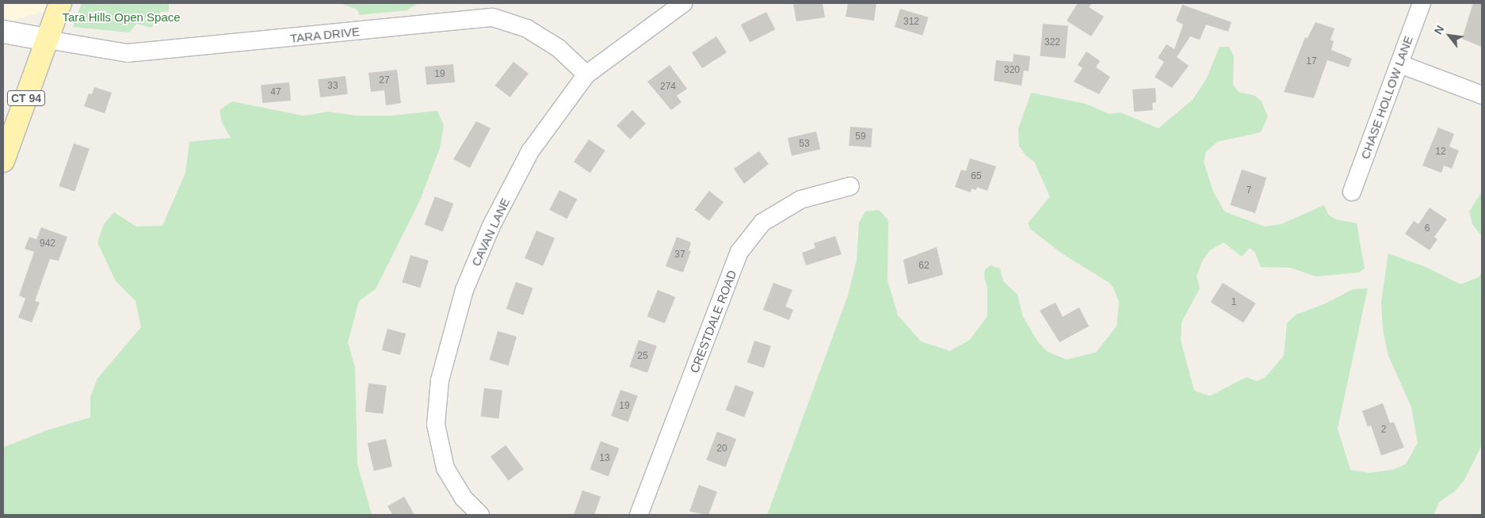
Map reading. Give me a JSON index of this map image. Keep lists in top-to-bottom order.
{
  "streets": {
    "main road": ["CT 94"],
    "street": [
      "TARA DRIVE",
      "CHASE HOLLOW LANE",
      "CAVAN LANE",
      "CRESTDALE ROAD"
    ]
  },
  "crossings": [
    ["TARA DRIVE", "CT 94"],
    ["TARA DRIVE", "CAVAN LANE"]
  ],
  "parks": ["Tara Hills Open Space"],
  "house_numbers": [
    "312",
    "322",
    "17",
    "320",
    "19",
    "27",
    "33",
    "274",
    "47",
    "59",
    "53",
    "12",
    "65",
    "7",
    "6",
    "942",
    "37",
    "62",
    "1",
    "25",
    "19",
    "2",
    "20",
    "13"
  ],
  "north": "top left"
}
